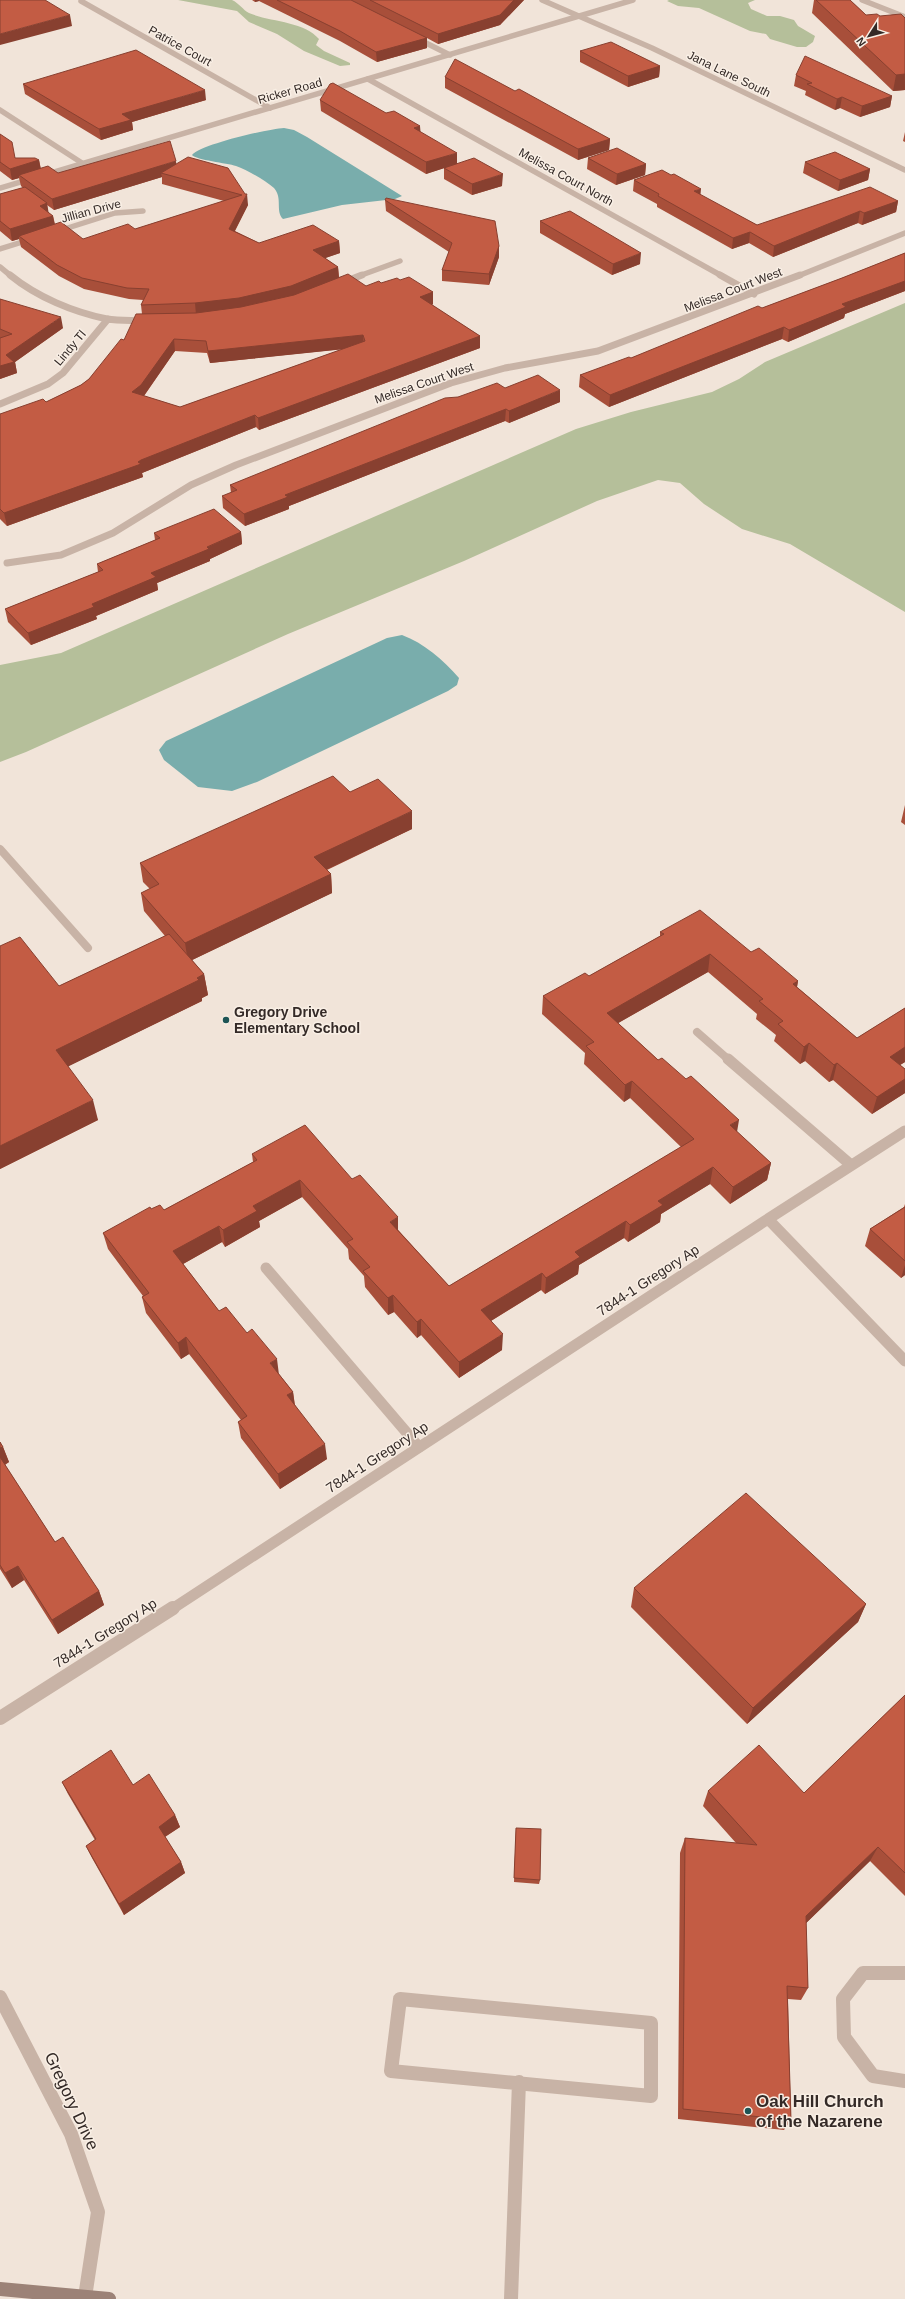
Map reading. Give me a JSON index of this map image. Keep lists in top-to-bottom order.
{
  "streets": {
    "street": [
      "Patrice Court",
      "Jana Lane South",
      "Ricker Road",
      "Melissa Court North",
      "Jillian Drive",
      "Melissa Court West",
      "Lindy Tl",
      "7844-1 Gregory Ap",
      "Gregory Drive"
    ]
  },
  "crossings": [
    ["Patrice Court", "Ricker Road"],
    ["Jana Lane South", "Ricker Road"],
    ["Ricker Road", "Melissa Court North"],
    ["Melissa Court North", "Melissa Court West"]
  ],
  "places": ["Gregory Drive Elementary School", "Oak Hill Church of the Nazarene"],
  "north": "bottom left"
}
